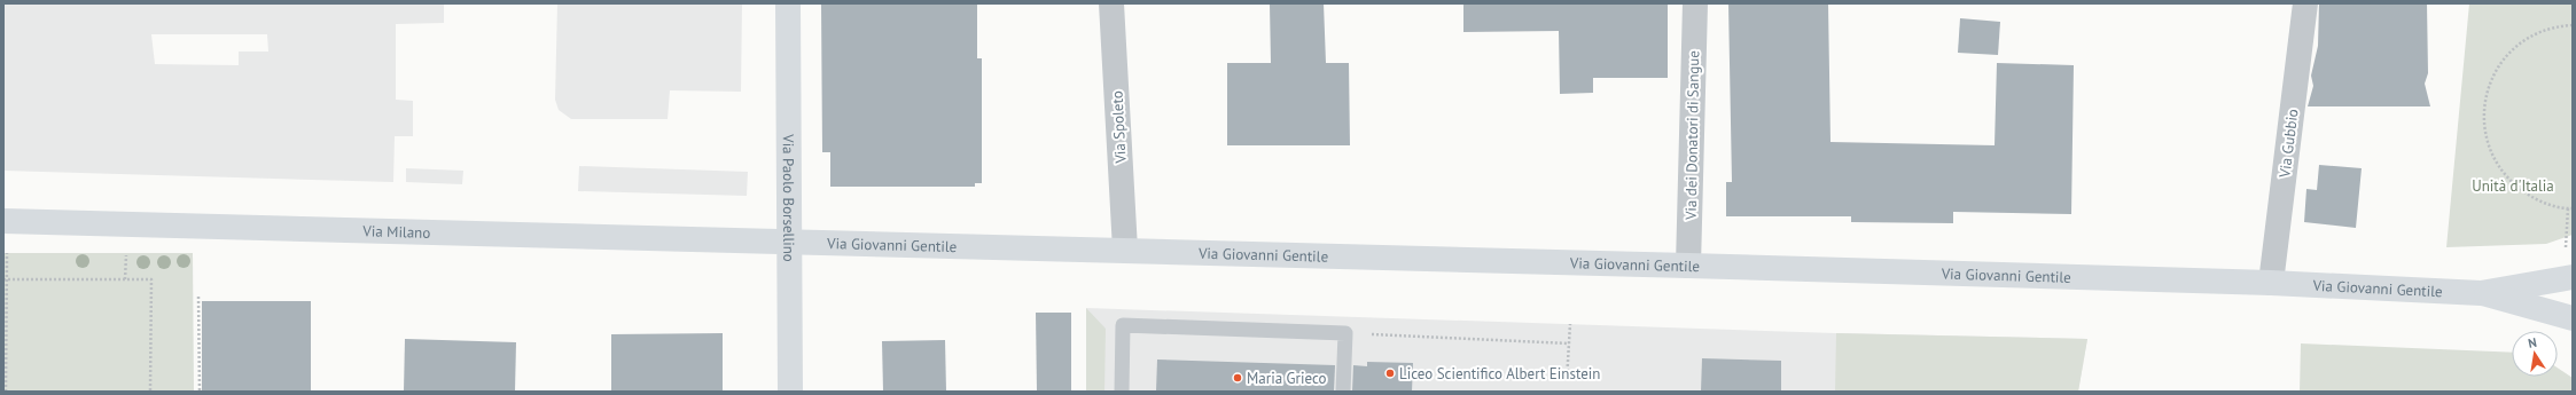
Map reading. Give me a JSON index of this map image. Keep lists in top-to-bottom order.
{
  "streets": {
    "street": [
      "Via Spoleto",
      "Via dei Donatori di Sangue",
      "Via Gubbio",
      "Via Paolo Borsellino",
      "Via Milano",
      "Via Giovanni Gentile"
    ]
  },
  "crossings": [
    ["Via Spoleto", "Via Giovanni Gentile"],
    ["Via dei Donatori di Sangue", "Via Giovanni Gentile"],
    ["Via Gubbio", "Via Giovanni Gentile"],
    ["Via Paolo Borsellino", "Via Milano"],
    ["Via Paolo Borsellino", "Via Giovanni Gentile"],
    ["Via Milano", "Via Giovanni Gentile"]
  ],
  "parks": ["Unità d'Italia"],
  "places": ["Liceo Scientifico Albert Einstein", "Maria Grieco"],
  "north": "top"
}
